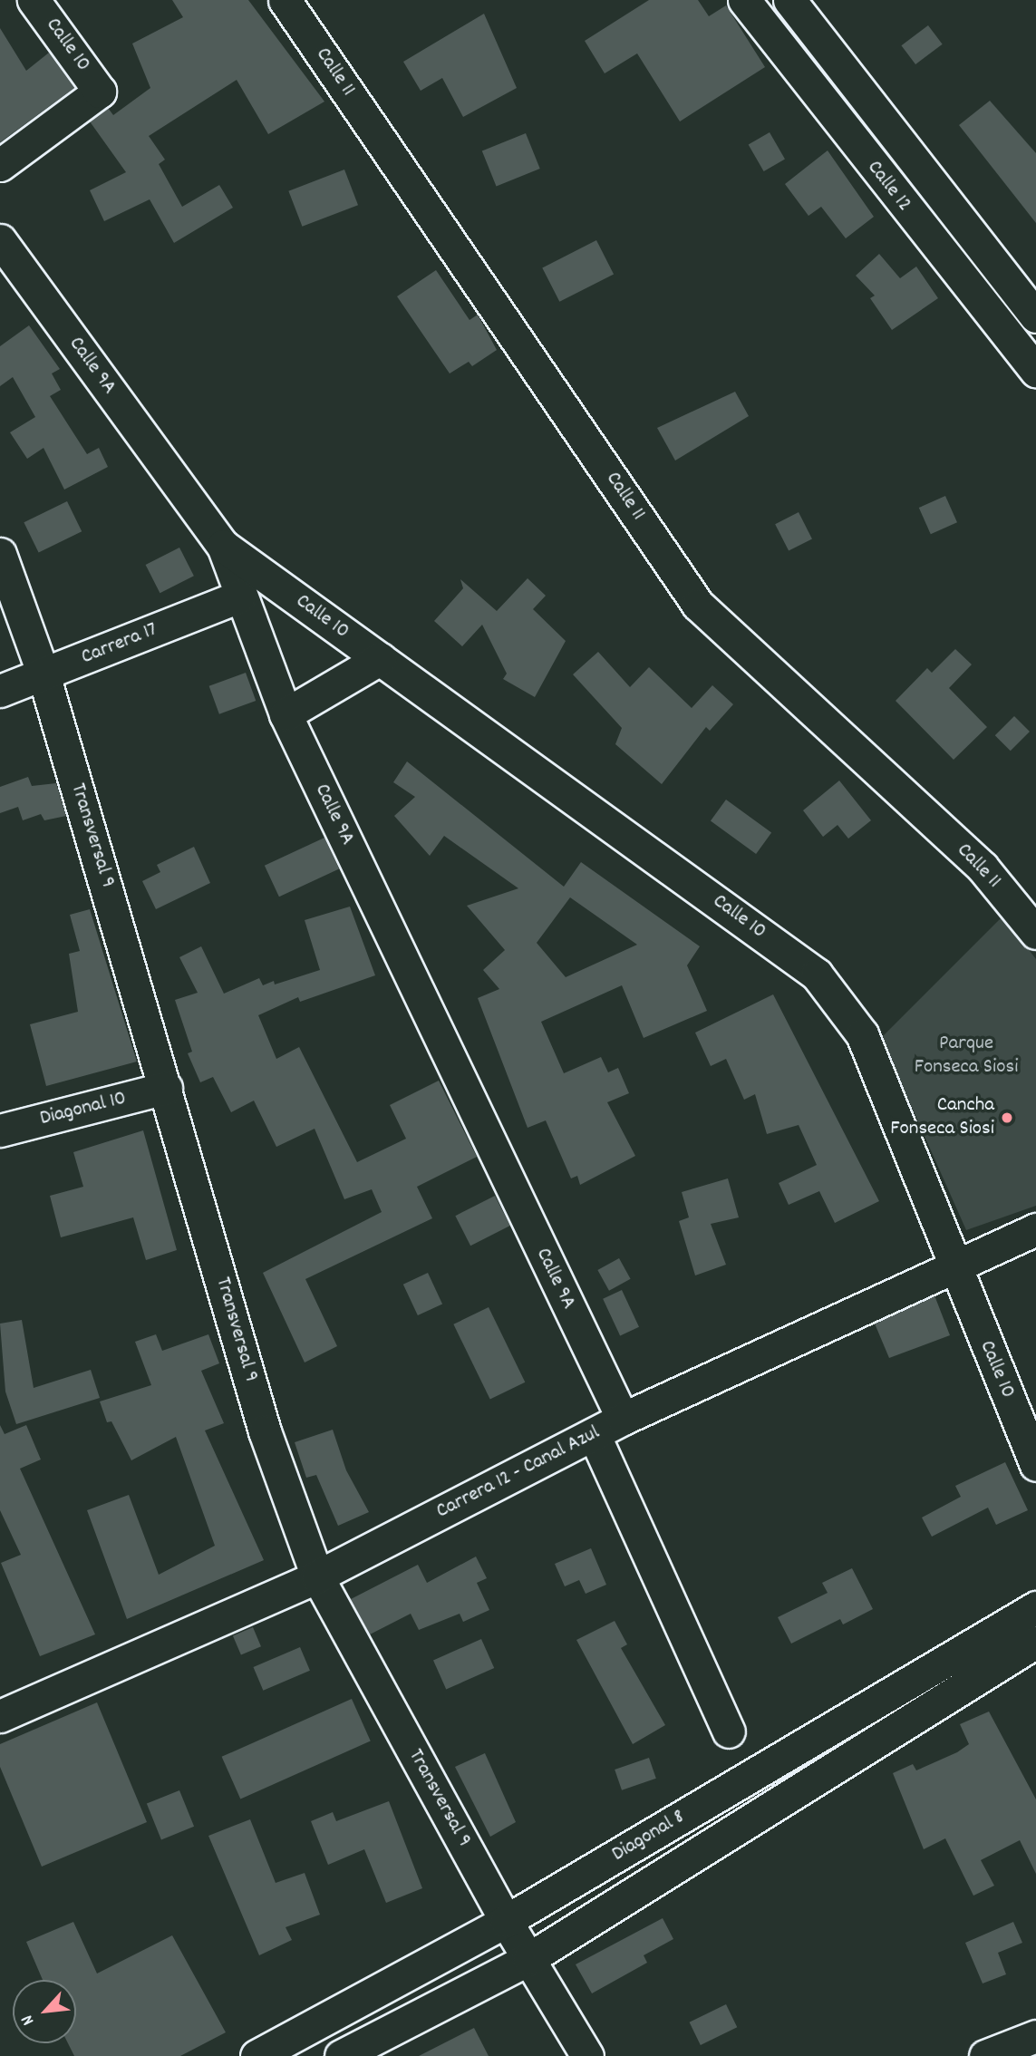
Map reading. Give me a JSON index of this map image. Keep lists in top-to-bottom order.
{
  "streets": {
    "street": [
      "Calle 10",
      "Calle 11",
      "Calle 12",
      "Calle 9A",
      "Carrera 17",
      "Transversal 9",
      "Diagonal 10",
      "Carrera 12 - Canal Azul",
      "Diagonal 8"
    ]
  },
  "crossings": [
    ["Calle 10", "Calle 9A"],
    ["Calle 10", "Carrera 12 - Canal Azul"],
    ["Calle 9A", "Carrera 17"],
    ["Calle 9A", "Carrera 12 - Canal Azul"],
    ["Carrera 17", "Transversal 9"],
    ["Transversal 9", "Diagonal 10"],
    ["Transversal 9", "Carrera 12 - Canal Azul"],
    ["Transversal 9", "Diagonal 8"]
  ],
  "parks": ["Parque Fonseca Siosi"],
  "places": ["Cancha Fonseca Siosi"],
  "north": "bottom left"
}
